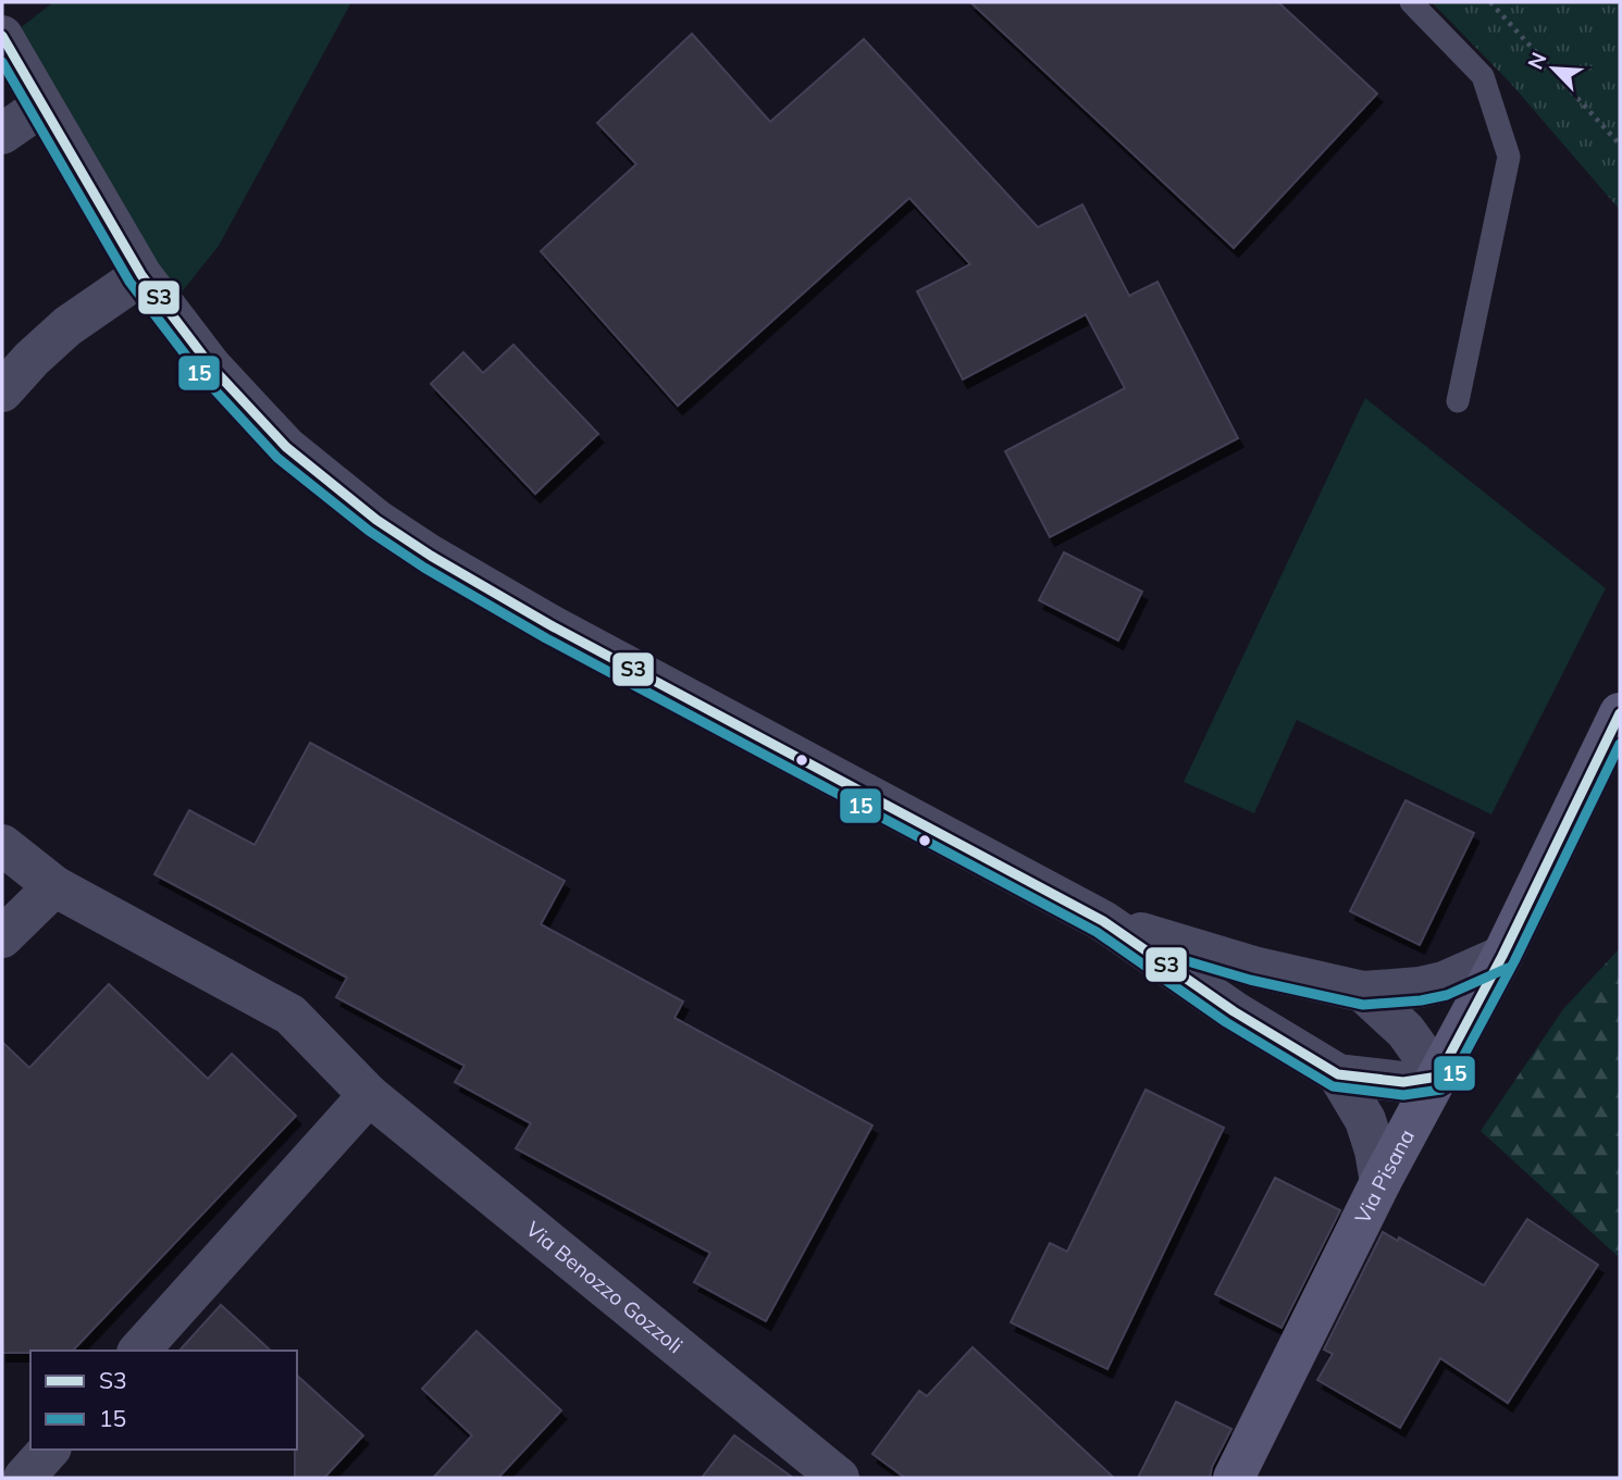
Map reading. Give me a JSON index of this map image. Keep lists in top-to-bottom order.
{
  "streets": {
    "main road": ["Via Pisana"],
    "street": ["Via Benozzo Gozzoli"]
  },
  "lines": ["transit line S3", "transit line 15"],
  "legend": ["S3", "15"],
  "north": "top left"
}
